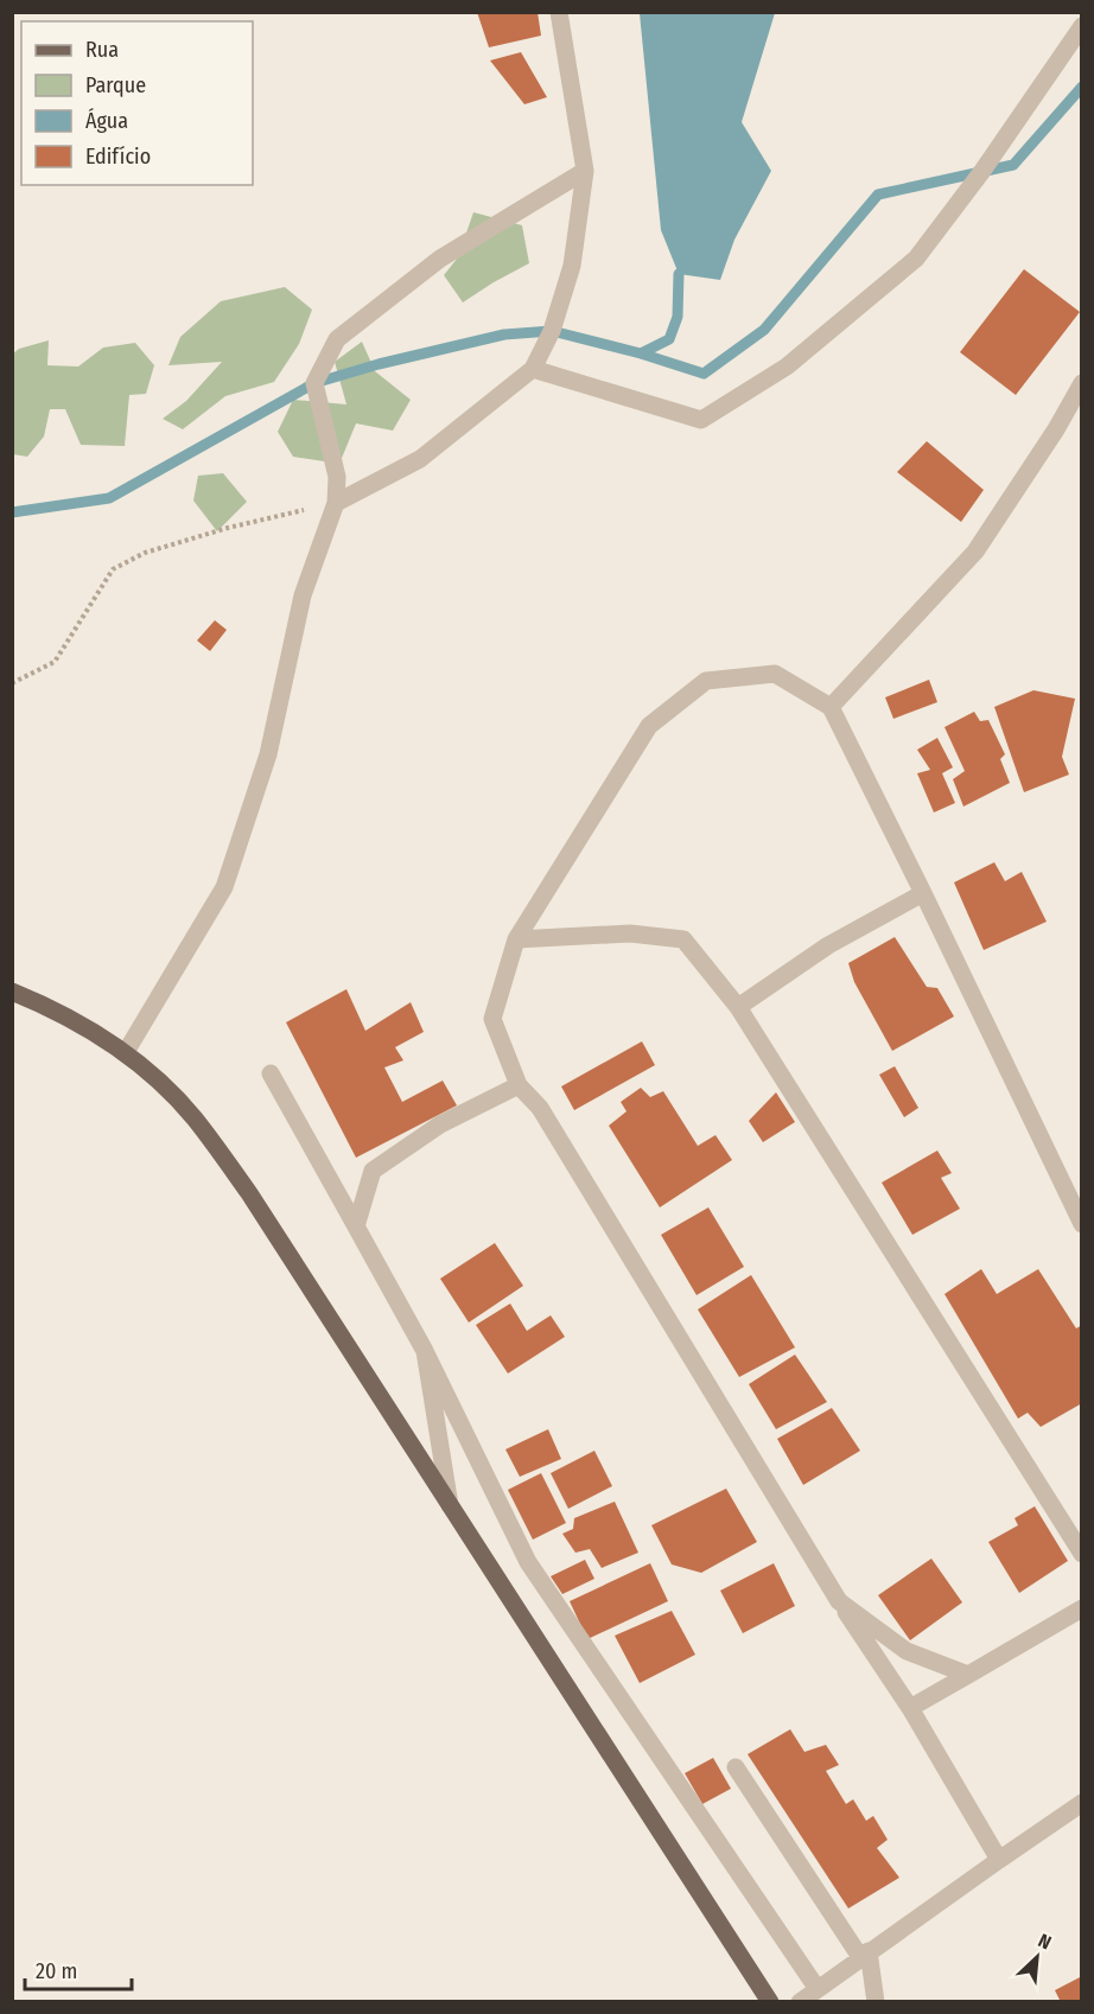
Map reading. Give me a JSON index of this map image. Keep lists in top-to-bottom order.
{
  "legend": [
    "Rua",
    "Parque",
    "Água",
    "Edifício"
  ],
  "scale_bar": "20 m",
  "north": "top right"
}
